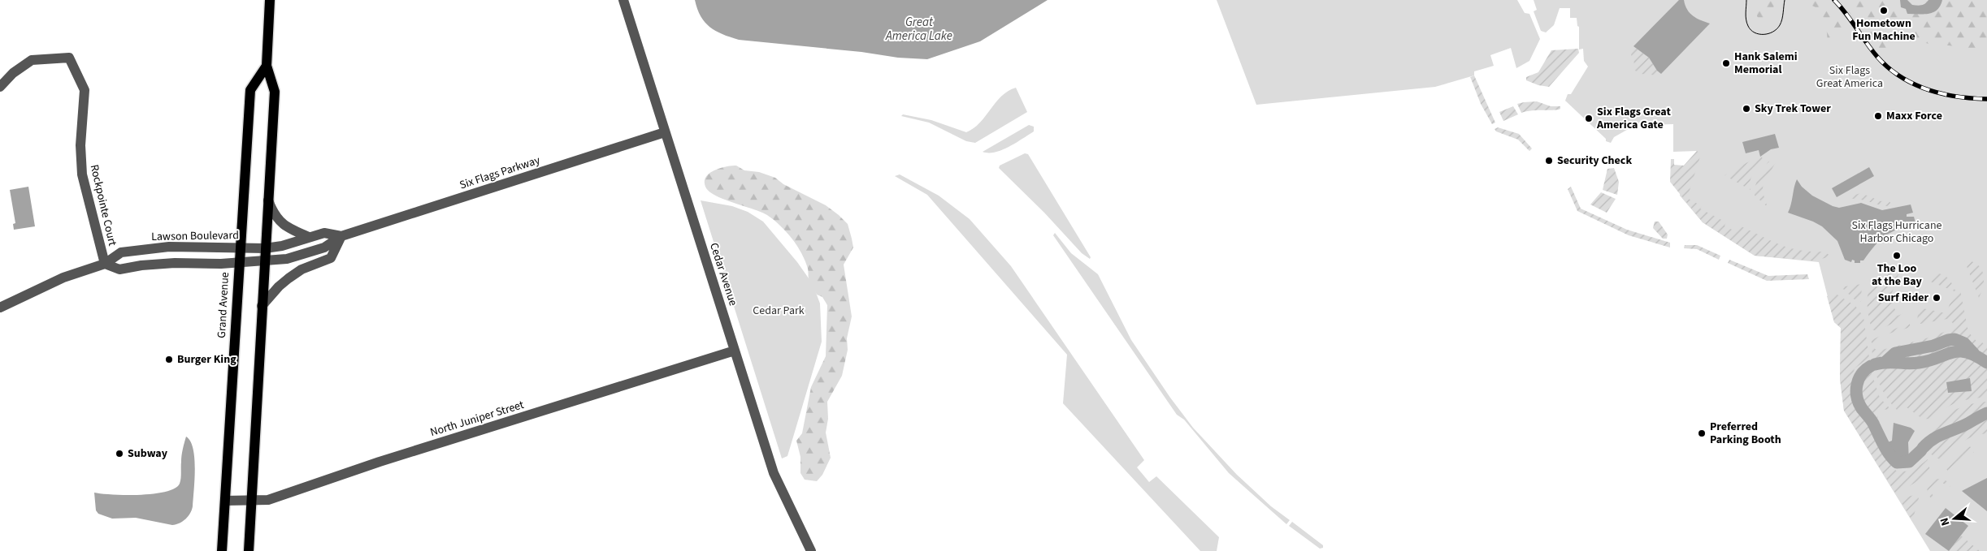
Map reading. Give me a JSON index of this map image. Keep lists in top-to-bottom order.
{
  "streets": {
    "main road": ["Grand Avenue"],
    "street": [
      "Six Flags Parkway",
      "Rockpointe Court",
      "Lawson Boulevard",
      "Cedar Avenue",
      "North Juniper Street"
    ]
  },
  "crossings": [
    ["Six Flags Parkway", "Lawson Boulevard"],
    ["Six Flags Parkway", "Cedar Avenue"],
    ["Rockpointe Court", "Lawson Boulevard"],
    ["Lawson Boulevard", "Grand Avenue"],
    ["Cedar Avenue", "North Juniper Street"],
    ["Grand Avenue", "North Juniper Street"]
  ],
  "water": ["Great America Lake"],
  "parks": ["Six Flags Great America", "Six Flags Hurricane Harbor Chicago", "Cedar Park"],
  "places": [
    "Hometown Fun Machine",
    "Hank Salemi Memorial",
    "Sky Trek Tower",
    "Maxx Force",
    "Six Flags Great America Gate",
    "Security Check",
    "The Loo at the Bay",
    "Surf Rider",
    "Burger King",
    "Preferred Parking Booth",
    "Subway"
  ],
  "north": "left"
}
